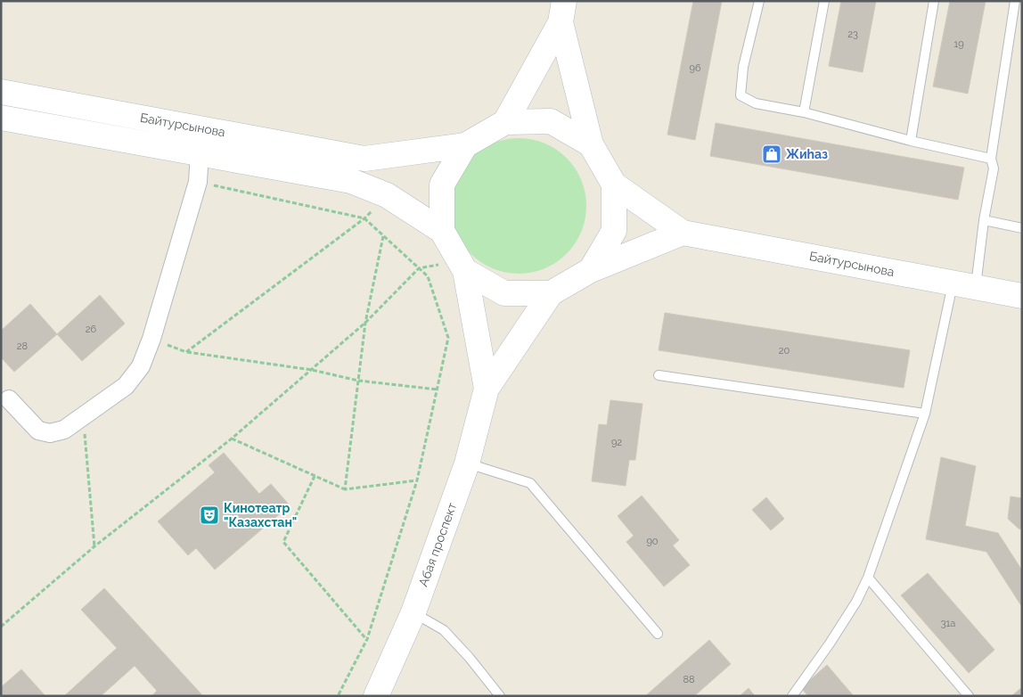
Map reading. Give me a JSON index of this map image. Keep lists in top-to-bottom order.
{
  "streets": {
    "street": ["Байтурсынова", "Абая проспект"]
  },
  "places": {
    "shop": ["Жиһаз"],
    "theatre": ["Кинотеатр \"Казахстан\""]
  },
  "house_numbers": [
    "23",
    "19",
    "96",
    "26",
    "28",
    "20",
    "92",
    "90",
    "31а",
    "88"
  ]
}
